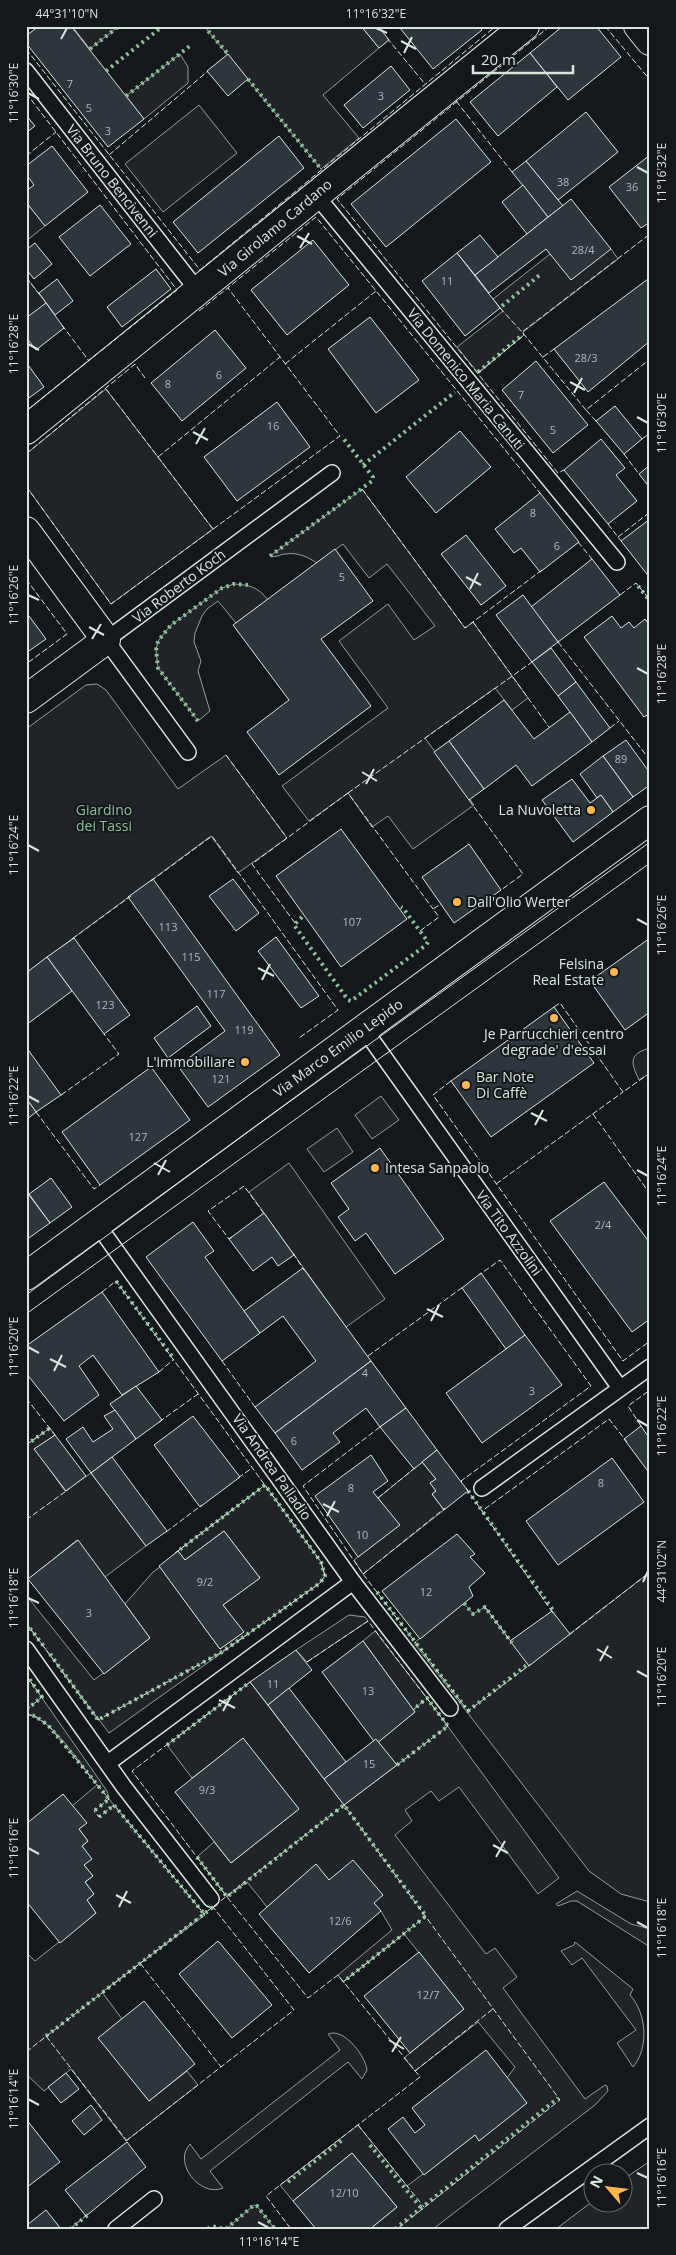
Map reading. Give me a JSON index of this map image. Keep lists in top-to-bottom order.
{
  "streets": {
    "street": ["Via Girolamo Cardano", "Via Roberto Koch", "Via Marco Emilio Lepido"],
    "lane": [
      "Via Bruno Bencivenni",
      "Via Domenico Maria Canuti",
      "Via Tito Azzolini",
      "Via Andrea Palladio"
    ]
  },
  "crossings": [
    ["Via Bruno Bencivenni", "Via Girolamo Cardano"],
    ["Via Girolamo Cardano", "Via Domenico Maria Canuti"],
    ["Via Marco Emilio Lepido", "Via Tito Azzolini"],
    ["Via Marco Emilio Lepido", "Via Andrea Palladio"]
  ],
  "parks": ["Giardino dei Tassi"],
  "places": [
    "La Nuvoletta",
    "Dall'Olio Werter",
    "Felsina Real Estate",
    "Je Parrucchieri centro degrade' d'essai",
    "L'immobiliare",
    "Bar Note Di Caffè",
    "Intesa Sanpaolo"
  ],
  "house_numbers": [
    "7",
    "3",
    "5",
    "3",
    "38",
    "36",
    "28/4",
    "11",
    "28/3",
    "6",
    "8",
    "7",
    "16",
    "5",
    "8",
    "6",
    "5",
    "89",
    "107",
    "113",
    "115",
    "117",
    "123",
    "119",
    "121",
    "127",
    "2/4",
    "4",
    "3",
    "6",
    "8",
    "8",
    "10",
    "9/2",
    "12",
    "3",
    "11",
    "13",
    "15",
    "9/3",
    "12/6",
    "12/7",
    "12/10"
  ],
  "scale_bar": "20 m",
  "north": "top left",
  "coordinates": [
    "44°31'10\"N",
    "11°16'32\"E",
    "11°16'30\"E",
    "11°16'28\"E",
    "11°16'26\"E",
    "11°16'24\"E",
    "11°16'22\"E",
    "11°16'20\"E",
    "44°31'02\"N",
    "11°16'18\"E",
    "11°16'16\"E",
    "11°16'14\"E"
  ]
}
